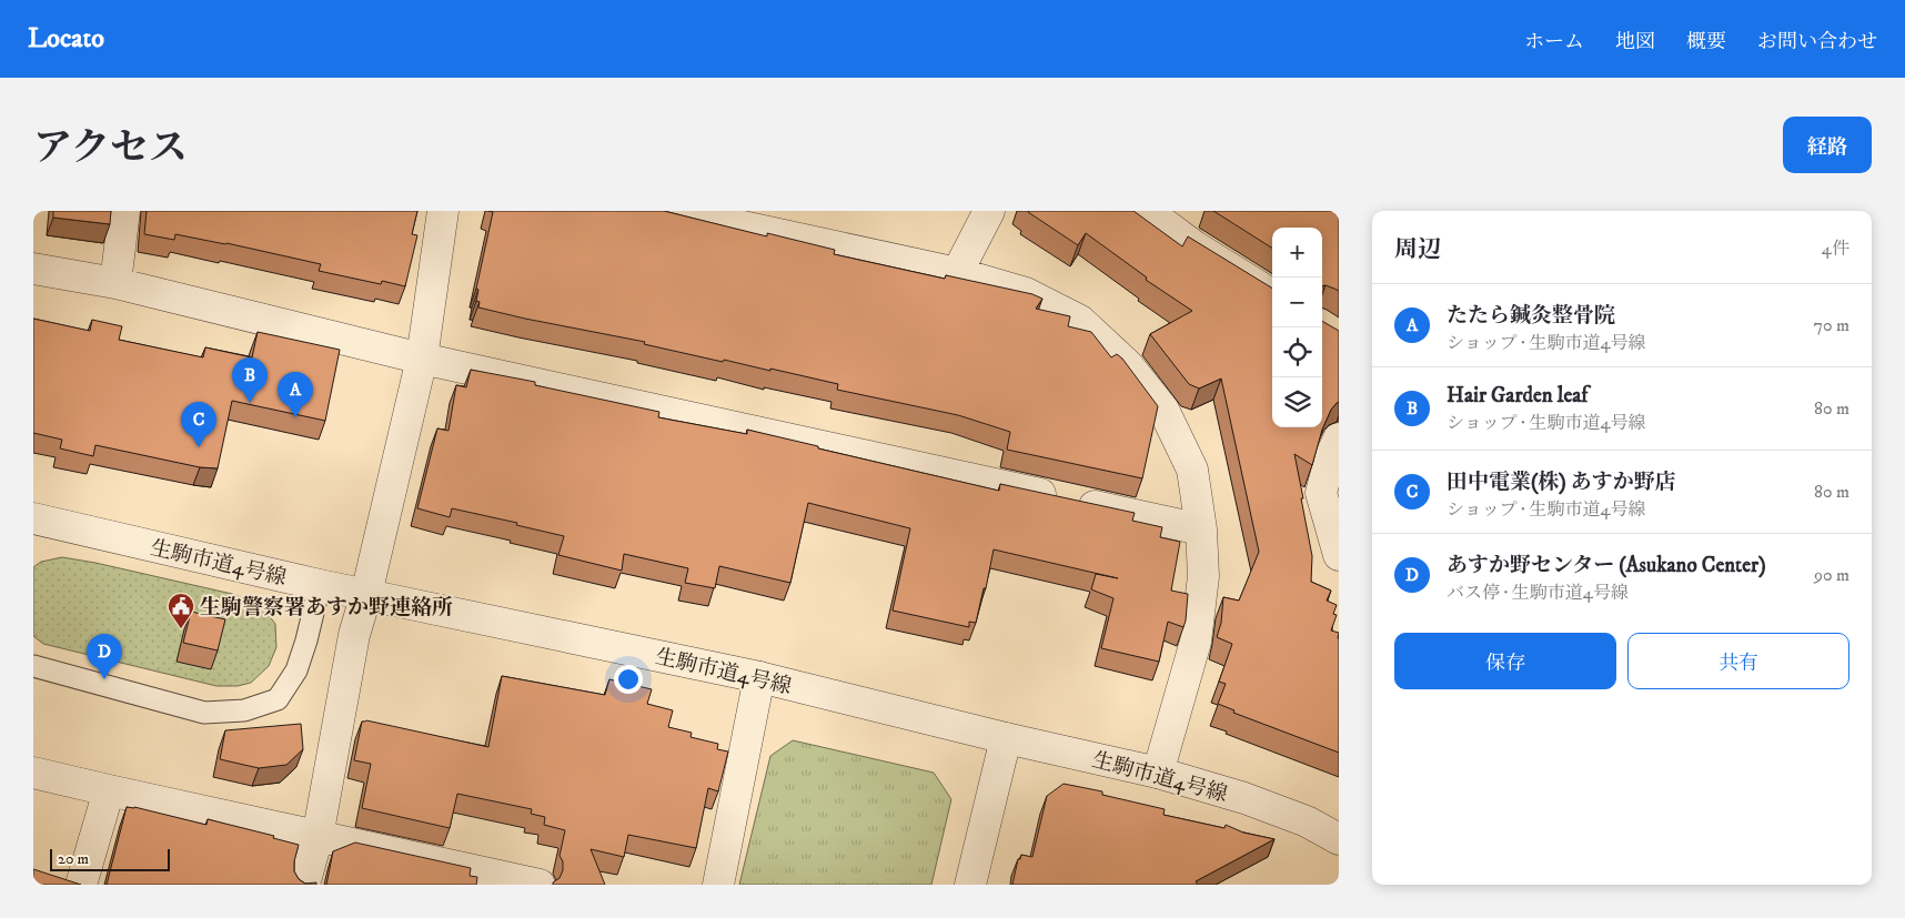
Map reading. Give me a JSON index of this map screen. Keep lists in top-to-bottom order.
{
  "streets": {
    "street": ["生駒市道4号線"]
  },
  "places": {
    "public building": ["生駒警察署あすか野連絡所"]
  },
  "scale_bar": "20 m",
  "page": {
    "header": "Locato",
    "nav": [
      "ホーム",
      "地図",
      "概要",
      "お問い合わせ"
    ],
    "title": "アクセス",
    "buttons": [
      "経路",
      ["保存", "共有"]
    ],
    "heading": ["周辺", "4件"],
    "map_buttons": ["+", "−"],
    "list": [
      {
        "mark": "A",
        "name": "たたら鍼灸整骨院",
        "note": "ショップ · 生駒市道4号線",
        "value": "70 m"
      },
      {
        "mark": "B",
        "name": "Hair Garden leaf",
        "note": "ショップ · 生駒市道4号線",
        "value": "80 m"
      },
      {
        "mark": "C",
        "name": "田中電業(株) あすか野店",
        "note": "ショップ · 生駒市道4号線",
        "value": "80 m"
      },
      {
        "mark": "D",
        "name": "あすか野センター (Asukano Center)",
        "note": "バス停 · 生駒市道4号線",
        "value": "90 m"
      }
    ],
    "pins": [
      "B",
      "A",
      "C",
      "D"
    ],
    "scale": "20 m"
  }
}
